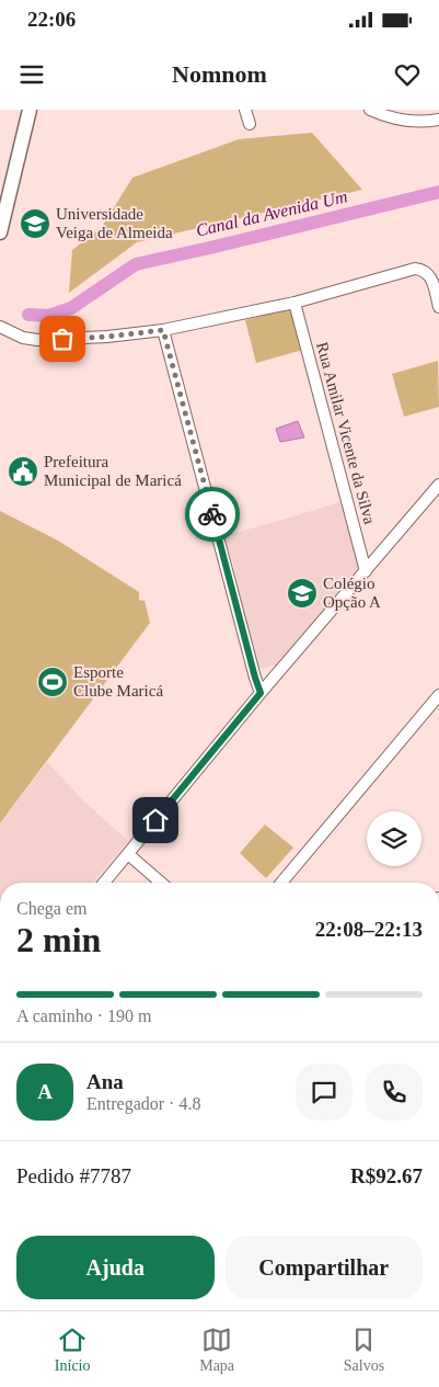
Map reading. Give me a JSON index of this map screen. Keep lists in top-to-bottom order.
{
  "streets": {
    "street": ["Rua Amilar Vicente da Silva"]
  },
  "water": ["Canal da Avenida Um"],
  "places": {
    "school or university": ["Universidade Veiga de Almeida", "Colégio Opção A"],
    "public building": ["Prefeitura Municipal de Maricá"],
    "sports": ["Esporte Clube Maricá"]
  },
  "page": {
    "status": "22:06",
    "header": "Nomnom",
    "heading": ["2 min", "Chega em", "22:08–22:13"],
    "panel": [
      "Ana",
      "Entregador · 4.8",
      "Pedido #7787",
      "R$92.67"
    ],
    "bar": "A caminho · 190 m",
    "round": "A",
    "buttons": ["Ajuda", "Compartilhar"],
    "tabs": ["Início", "Mapa", "Salvos"]
  }
}
